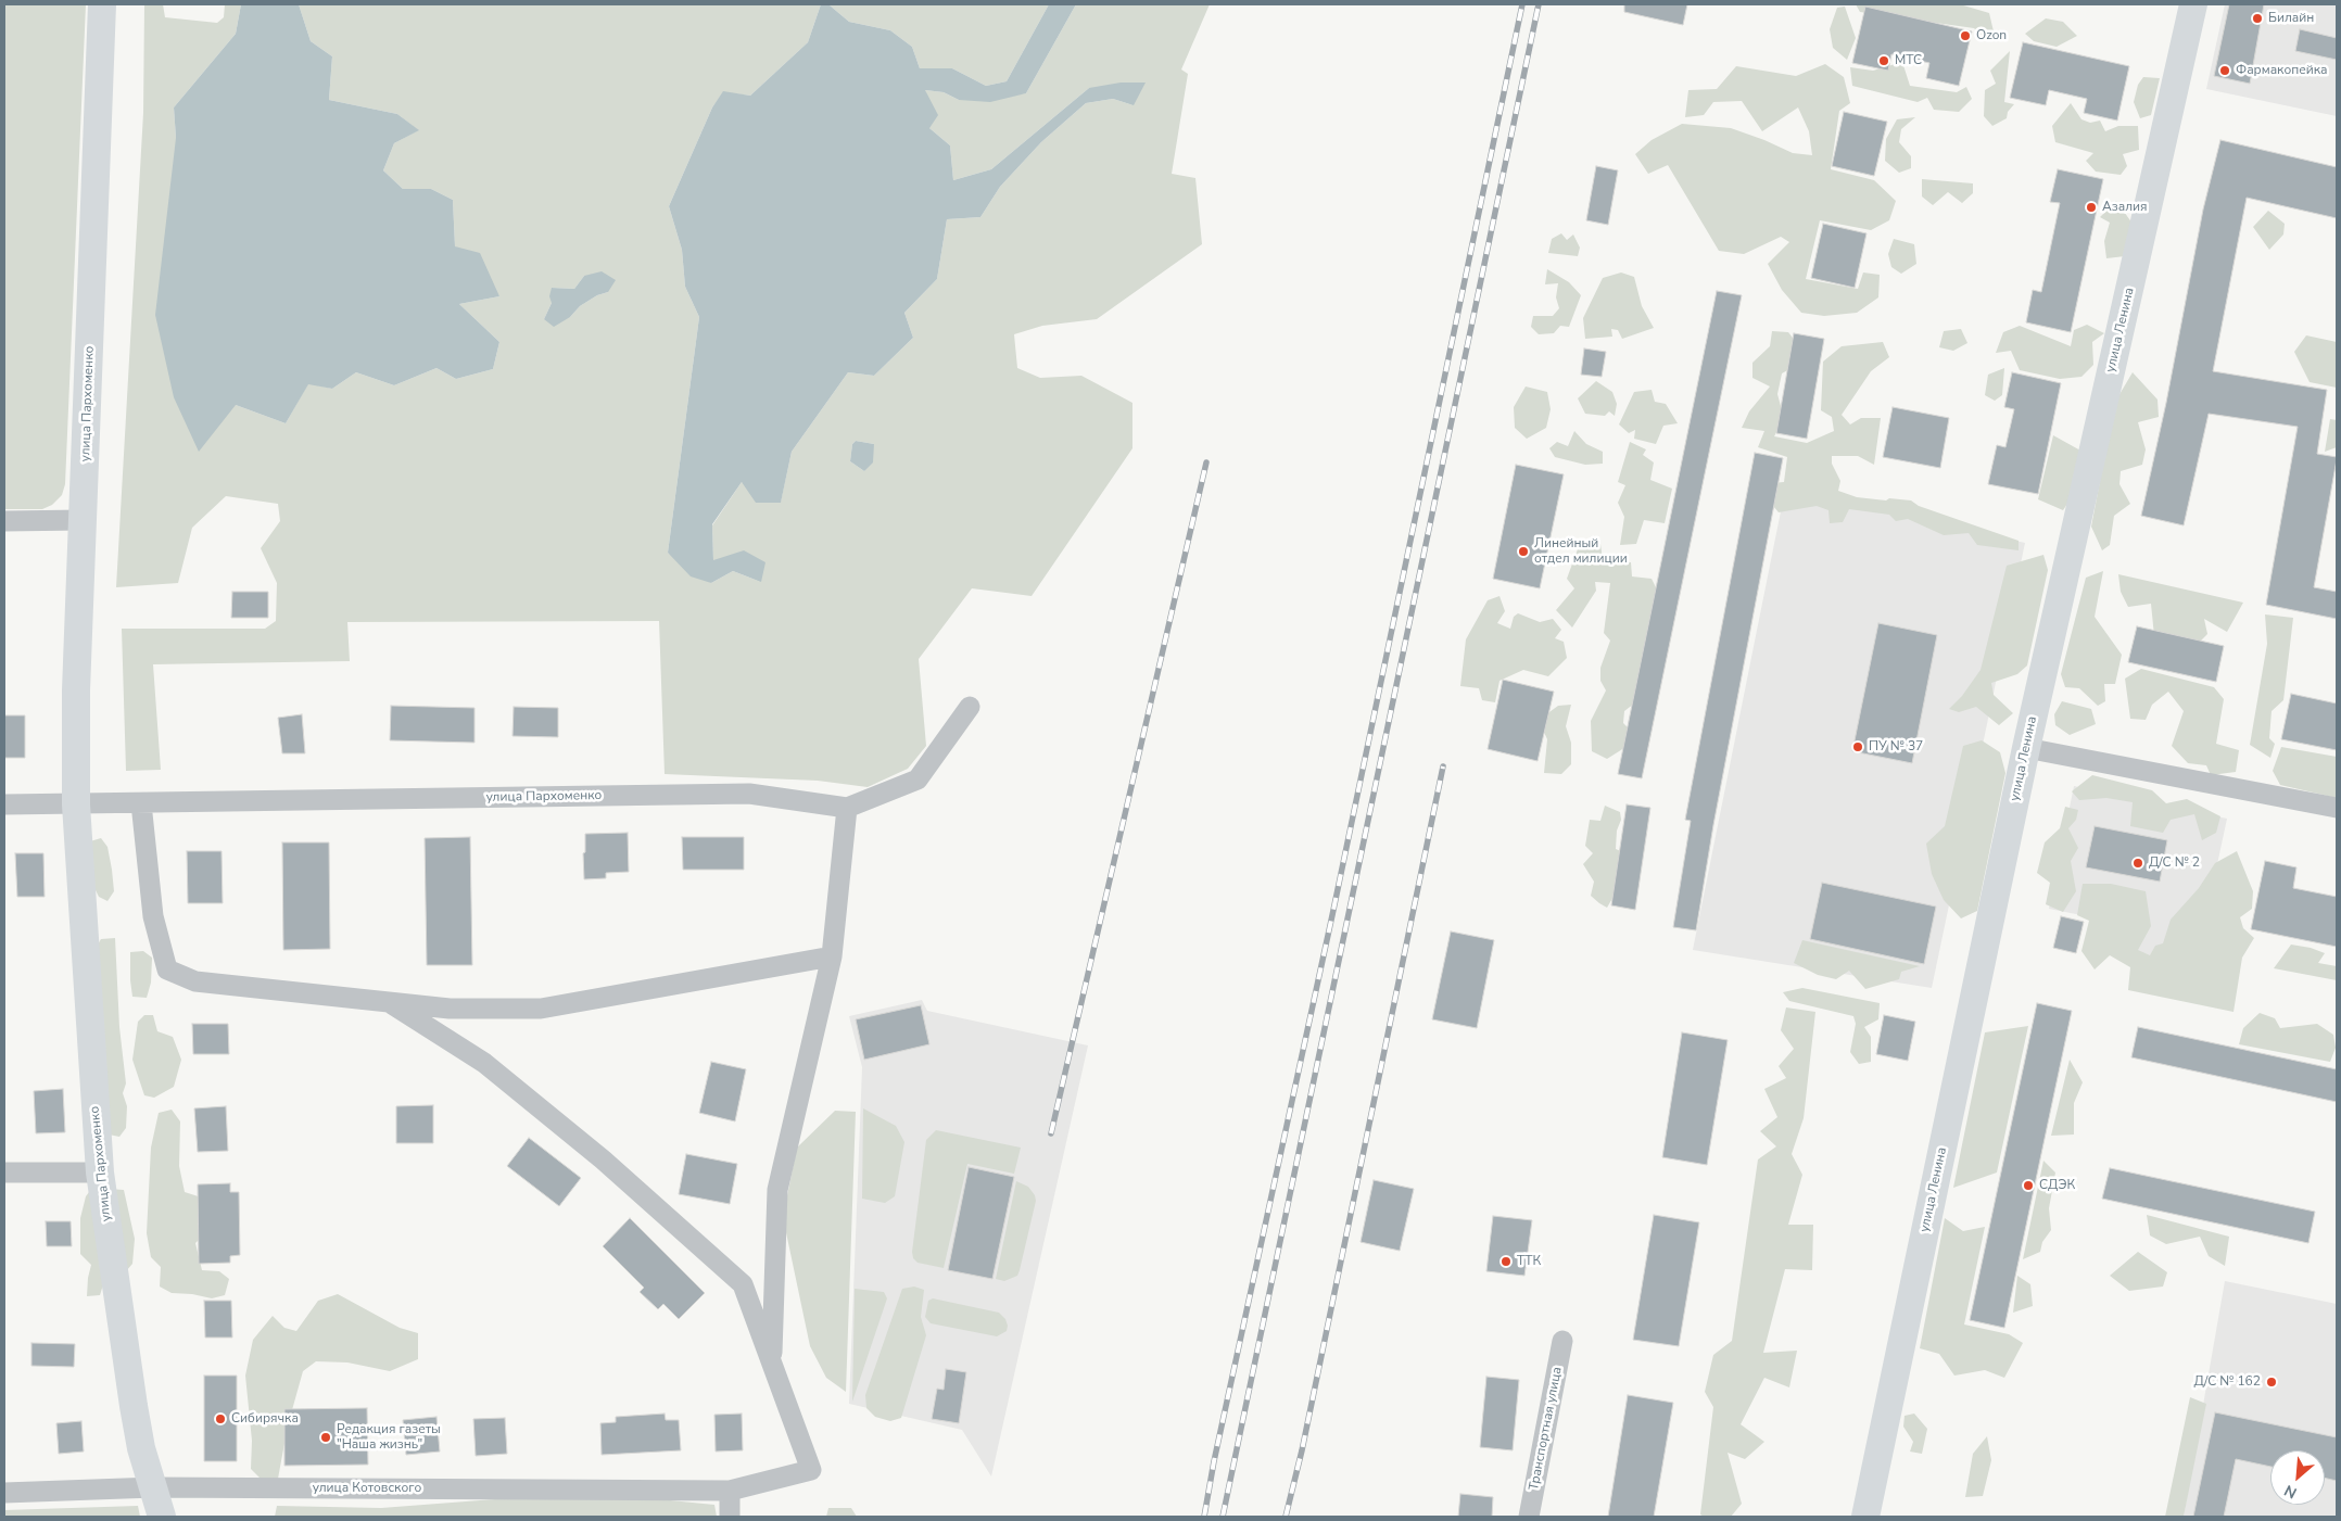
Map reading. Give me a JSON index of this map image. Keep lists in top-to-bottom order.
{
  "streets": {
    "main road": ["улица Ленина", "улица Пархоменко"],
    "street": ["Транспортная улица", "улица Котовского"]
  },
  "crossings": [
    ["улица Пархоменко", "улица Котовского"]
  ],
  "places": [
    "Билайн",
    "Ozon",
    "МТС",
    "Фармакопейка",
    "Азалия",
    "Линейный отдел милиции",
    "ПУ № 37",
    "Д/С № 2",
    "СДЭК",
    "ТТК",
    "Д/С № 162",
    "Сибирячка",
    "Редакция газеты \"Наша жизнь\""
  ],
  "north": "bottom left"
}
